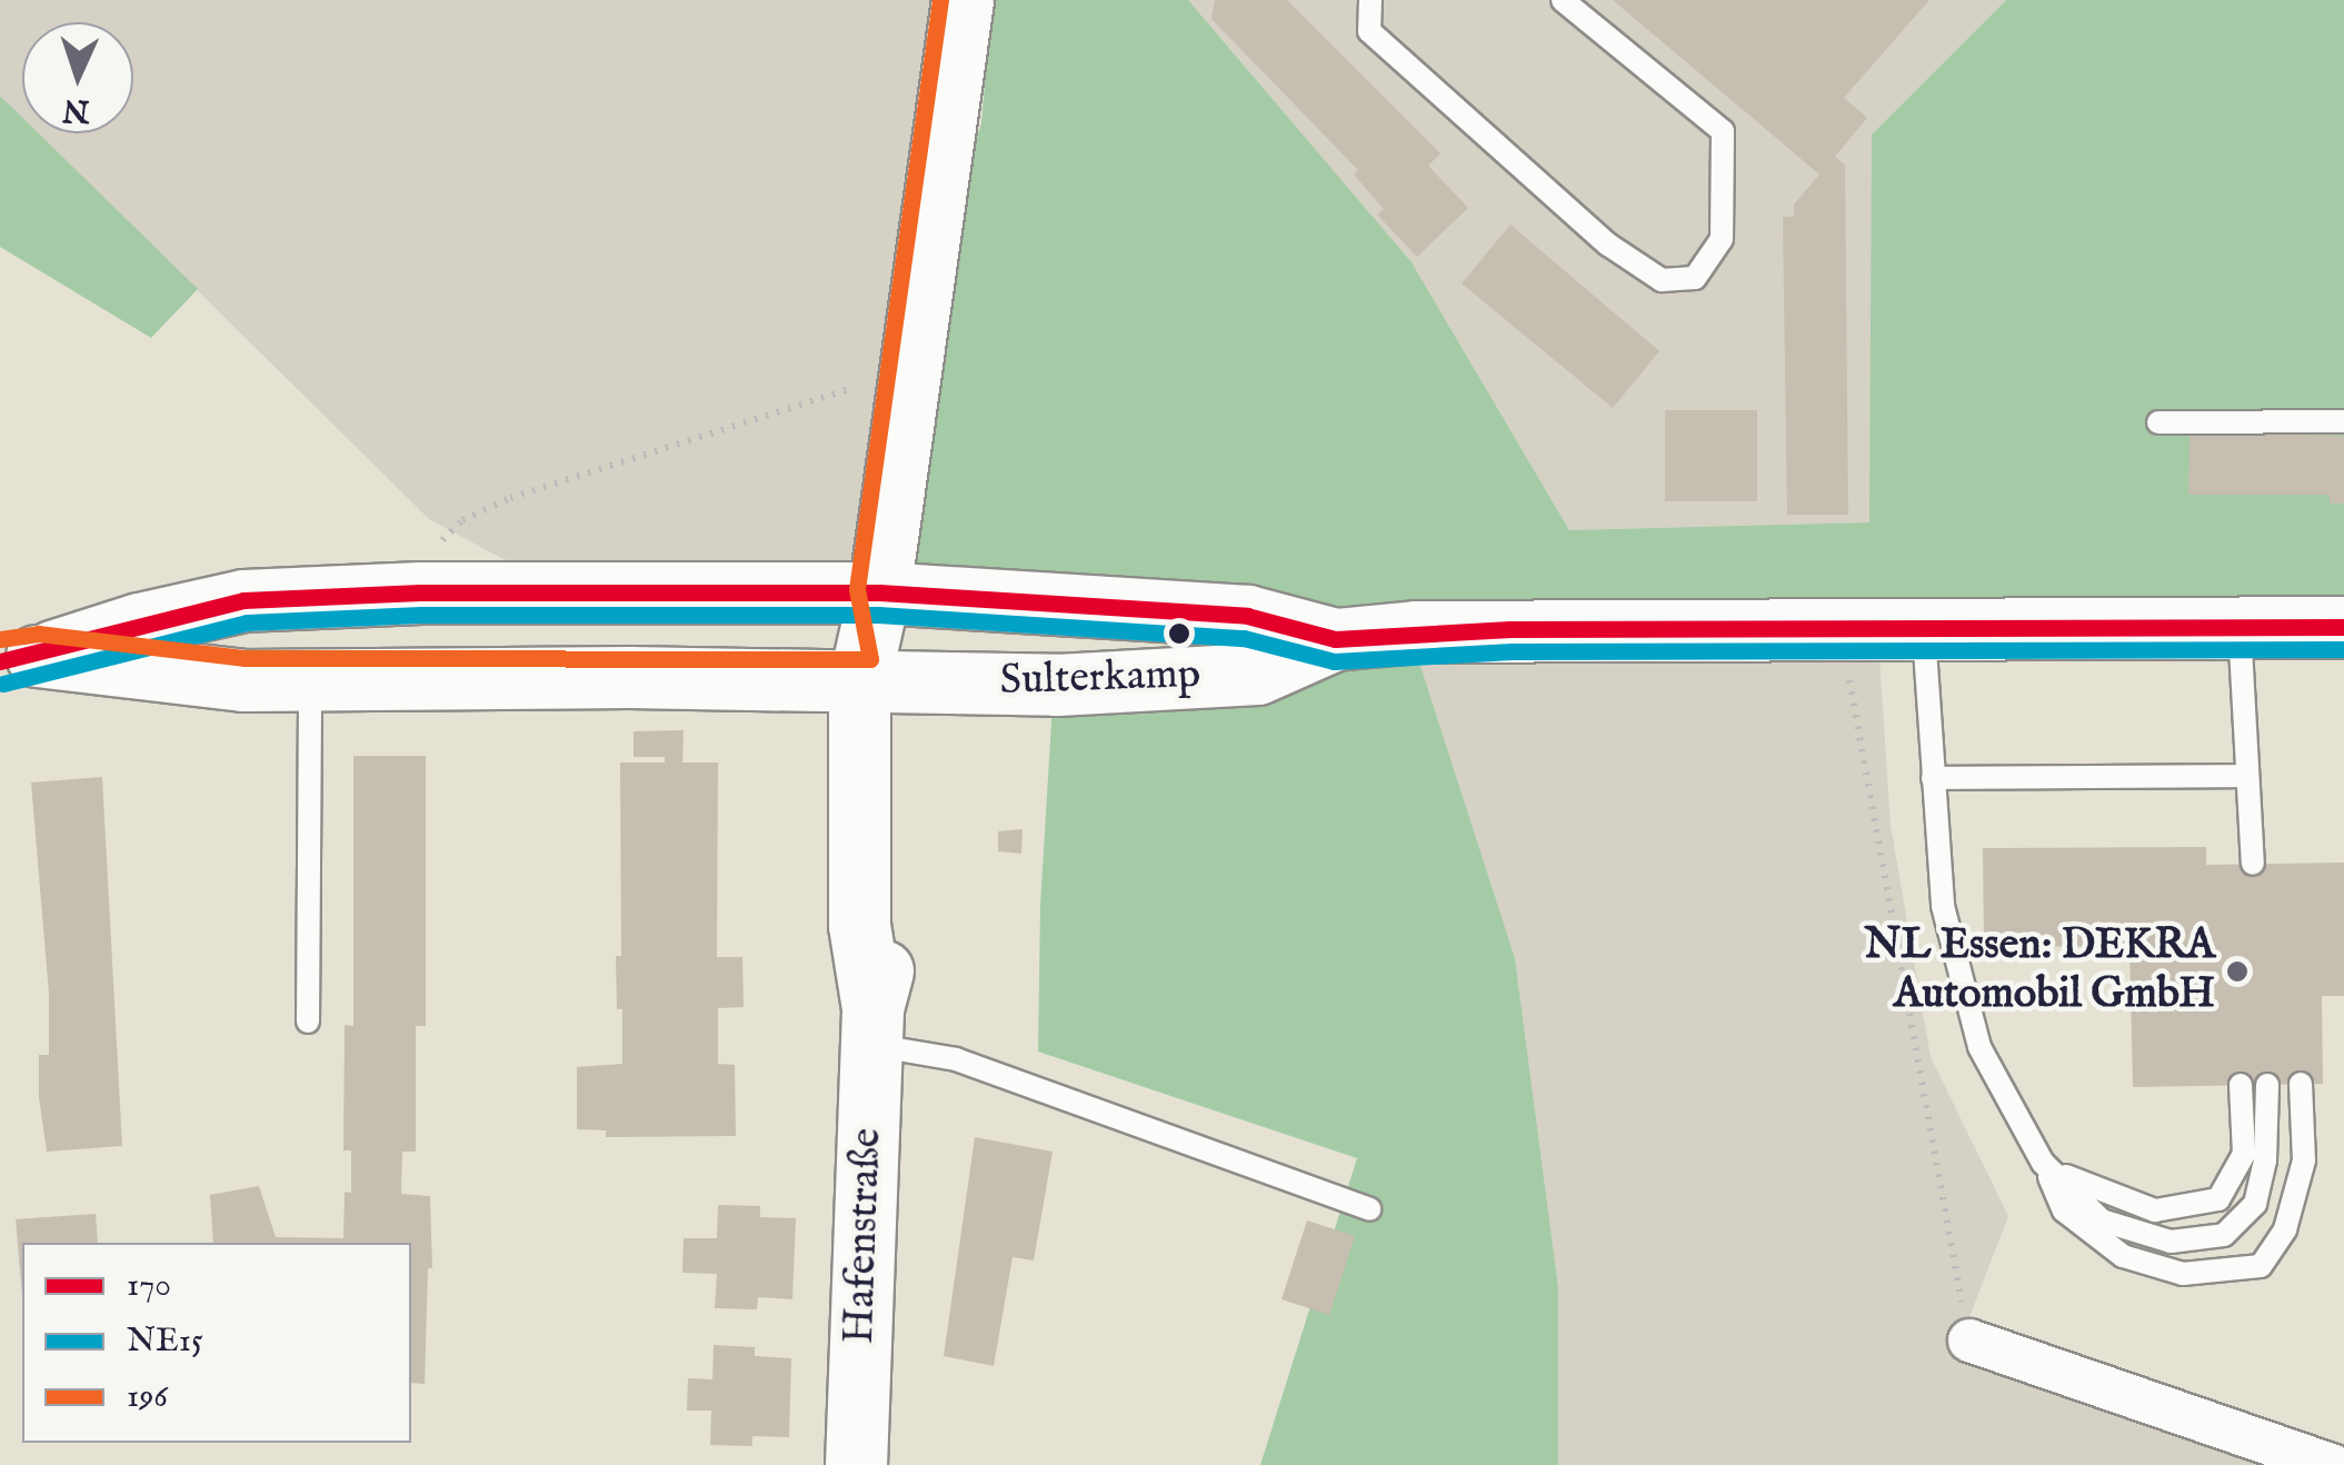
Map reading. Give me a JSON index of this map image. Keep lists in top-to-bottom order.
{
  "streets": {
    "street": ["Sulterkamp", "Hafenstraße"]
  },
  "crossings": [
    ["Sulterkamp", "Hafenstraße"]
  ],
  "places": ["NL Essen: DEKRA Automobil GmbH"],
  "lines": ["transit line 196", "transit line 170", "transit line NE15"],
  "legend": ["170", "NE15", "196"],
  "north": "bottom"
}
